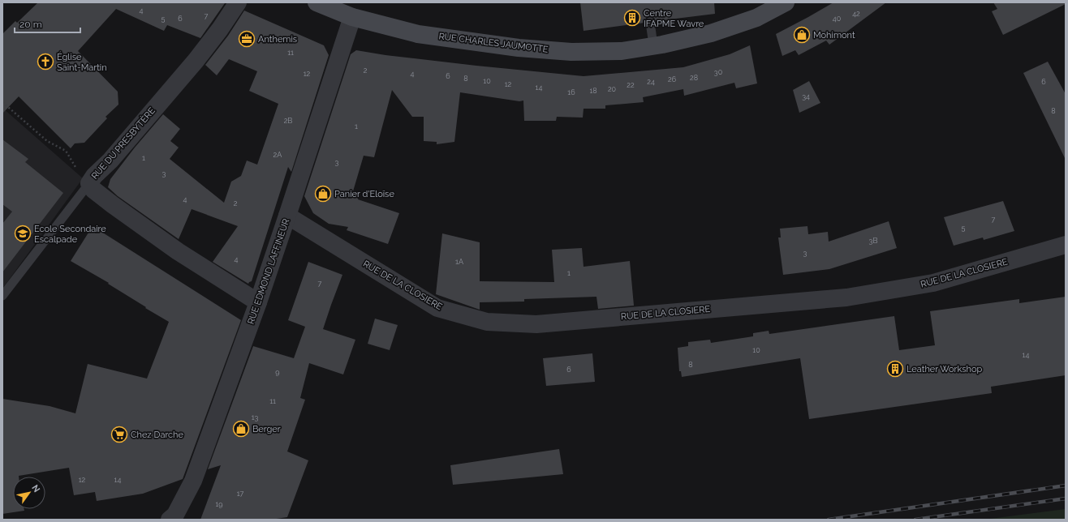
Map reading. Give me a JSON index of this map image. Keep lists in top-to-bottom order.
{
  "streets": {
    "main road": ["RUE CHARLES JAUMOTTE"],
    "street": ["RUE DU PRESBYTÈRE", "RUE EDMOND LAFFINEUR", "RUE DE LA CLOSIERE"]
  },
  "crossings": [
    ["RUE CHARLES JAUMOTTE", "RUE EDMOND LAFFINEUR"],
    ["RUE DU PRESBYTÈRE", "RUE EDMOND LAFFINEUR"],
    ["RUE EDMOND LAFFINEUR", "RUE DE LA CLOSIERE"]
  ],
  "places": {
    "building": ["Centre IFAPME Wavre", "Leather Workshop"],
    "shop": ["Mohimont", "Panier d'Eloïse", "Berger"],
    "office": ["Anthemis"],
    "church": ["Église Saint-Martin"],
    "school or university": ["Ecole Secondaire Escalpade"],
    "supermarket": ["Chez Darche"]
  },
  "house_numbers": [
    "4",
    "42",
    "7",
    "5",
    "6",
    "40",
    "11",
    "2",
    "30",
    "12",
    "4",
    "6",
    "28",
    "8",
    "26",
    "10",
    "24",
    "6",
    "12",
    "22",
    "14",
    "20",
    "18",
    "16",
    "34",
    "8",
    "2B",
    "1",
    "2A",
    "1",
    "3",
    "3",
    "4",
    "2",
    "7",
    "5",
    "3B",
    "3",
    "4",
    "1A",
    "1",
    "7",
    "10",
    "14",
    "8",
    "6",
    "9",
    "11",
    "13",
    "12",
    "14",
    "17",
    "19"
  ],
  "scale_bar": "20 m",
  "north": "top right"
}
